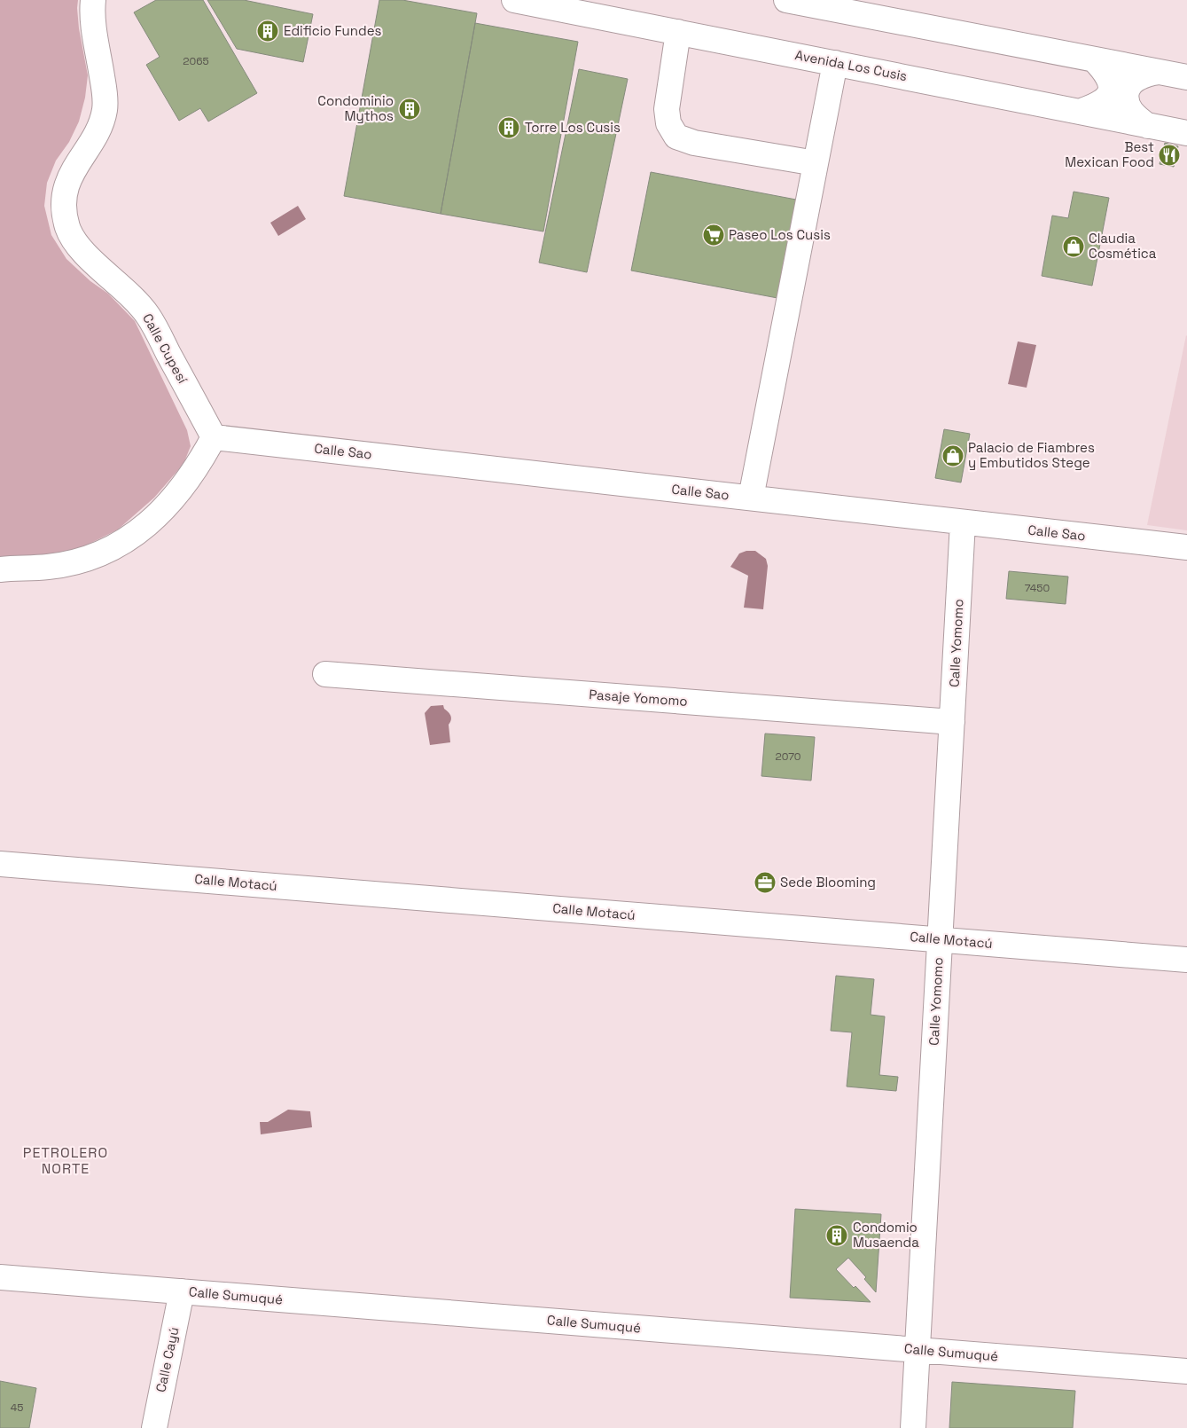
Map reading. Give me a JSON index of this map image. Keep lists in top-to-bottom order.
{
  "streets": {
    "street": [
      "Avenida Los Cusis",
      "Calle Cupesí",
      "Calle Sao",
      "Calle Yomomo",
      "Pasaje Yomomo",
      "Calle Motacú",
      "Calle Sumuqué",
      "Calle Cayú"
    ]
  },
  "crossings": [
    ["Calle Cupesí", "Calle Sao"],
    ["Calle Sao", "Calle Yomomo"],
    ["Calle Yomomo", "Pasaje Yomomo"],
    ["Calle Yomomo", "Calle Motacú"],
    ["Calle Yomomo", "Calle Sumuqué"],
    ["Calle Sumuqué", "Calle Cayú"]
  ],
  "districts": ["PETROLERO NORTE"],
  "places": {
    "building": [
      "Edificio Fundes",
      "Condominio Mythos",
      "Torre Los Cusis",
      "Condomio Musaenda"
    ],
    "restaurant": ["Best Mexican Food"],
    "supermarket": ["Paseo Los Cusis"],
    "shop": ["Claudia Cosmética", "Palacio de Fiambres y Embutidos Stege"],
    "office": ["Sede Blooming"]
  },
  "house_numbers": [
    "2065",
    "7450",
    "2070",
    "45"
  ]
}
